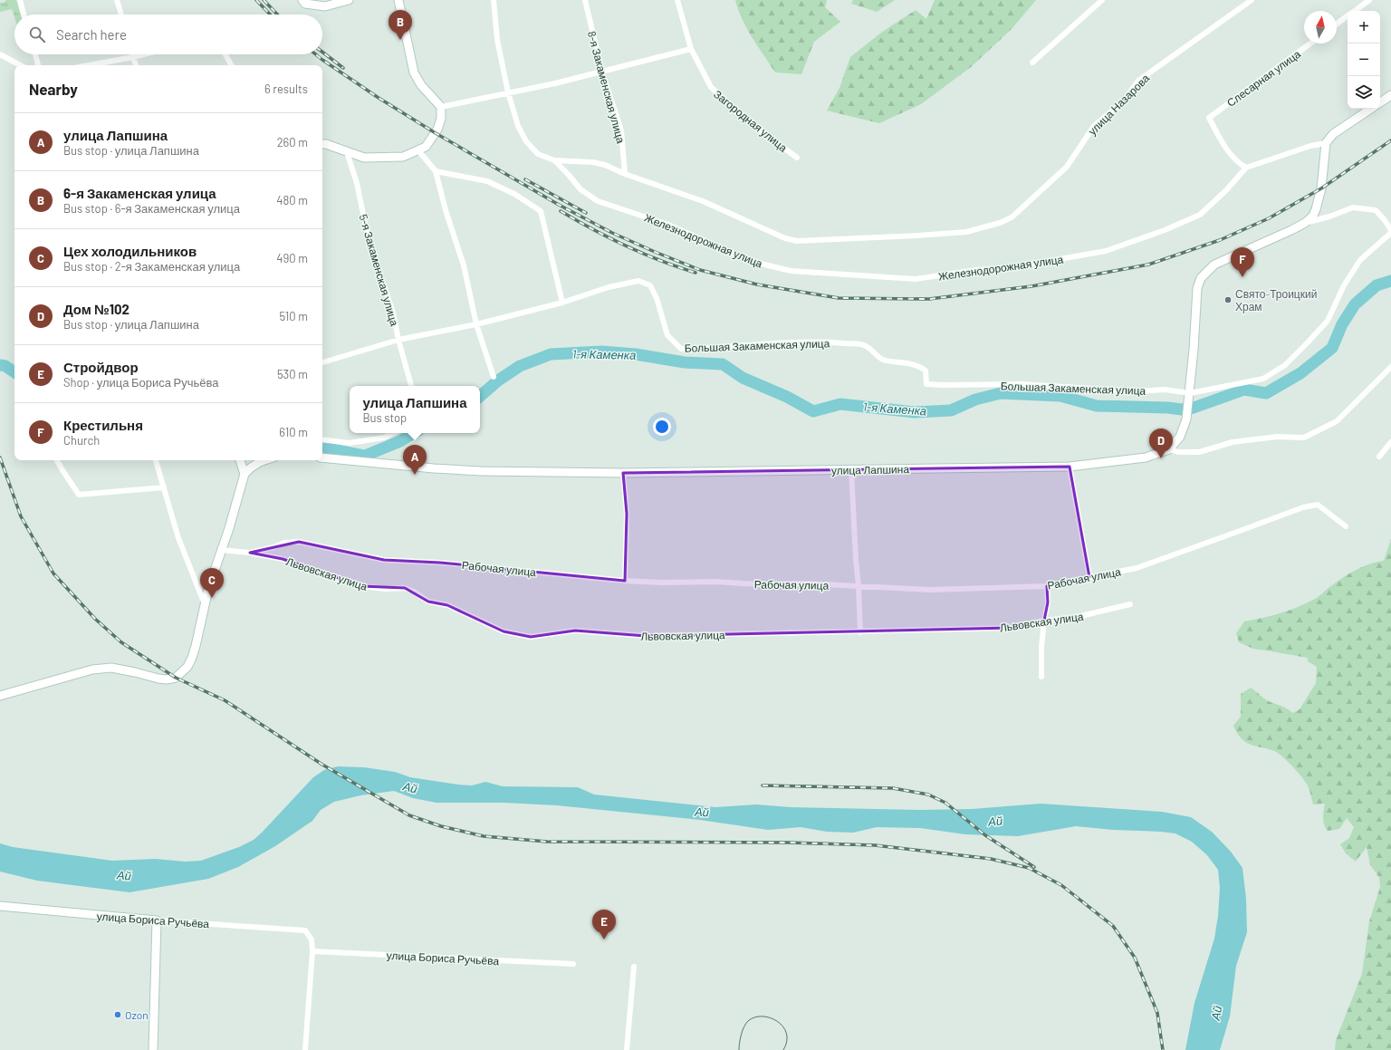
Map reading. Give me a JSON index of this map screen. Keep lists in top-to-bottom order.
{
  "streets": {
    "street": [
      "Слесарная улица",
      "8-я Закаменская улица",
      "улица Назарова",
      "Загородная улица",
      "Железнодорожная улица",
      "5-я Закаменская улица",
      "Большая Закаменская улица",
      "улица Лапшина",
      "Рабочая улица",
      "Львовская улица",
      "улица Бориса Ручьёва"
    ]
  },
  "crossings": [
    ["Слесарная улица", "Железнодорожная улица"],
    ["8-я Закаменская улица", "улица Назарова"],
    ["Рабочая улица", "Львовская улица"]
  ],
  "water": ["1-я Каменка", "Ай"],
  "places": ["Свято-Троицкий Храм", "Ozon"],
  "north": "top",
  "page": {
    "pins": [
      "B",
      "F",
      "D",
      "A",
      "C",
      "E"
    ],
    "map_buttons": ["+", "−"],
    "search": "Search here",
    "heading": ["Nearby", "6 results"],
    "list": [
      {
        "mark": "A",
        "name": "улица Лапшина",
        "note": "Bus stop · улица Лапшина",
        "value": "260 m"
      },
      {
        "mark": "B",
        "name": "6-я Закаменская улица",
        "note": "Bus stop · 6-я Закаменская улица",
        "value": "480 m"
      },
      {
        "mark": "C",
        "name": "Цех холодильников",
        "note": "Bus stop · 2-я Закаменская улица",
        "value": "490 m"
      },
      {
        "mark": "D",
        "name": "Дом №102",
        "note": "Bus stop · улица Лапшина",
        "value": "510 m"
      },
      {
        "mark": "E",
        "name": "Стройдвор",
        "note": "Shop · улица Бориса Ручьёва",
        "value": "530 m"
      },
      {
        "mark": "F",
        "name": "Крестильня",
        "note": "Church",
        "value": "610 m"
      }
    ],
    "popup": ["улица Лапшина", "Bus stop"]
  }
}
